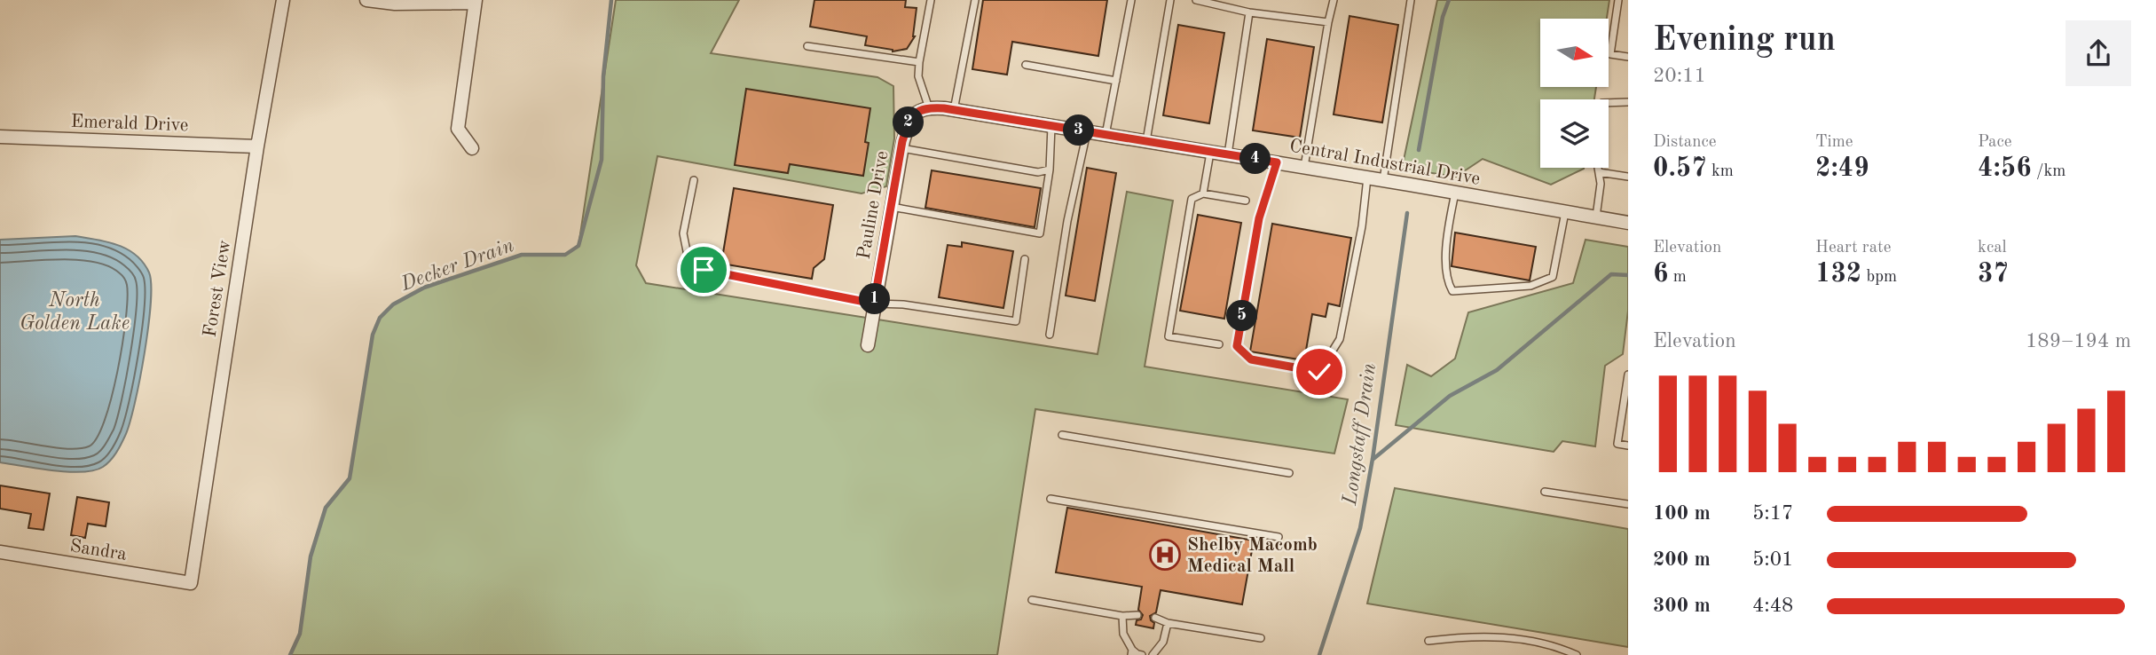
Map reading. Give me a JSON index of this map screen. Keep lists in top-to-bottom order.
{
  "streets": {
    "street": [
      "Emerald Drive",
      "Central Industrial Drive",
      "Pauline Drive",
      "Forest View",
      "Sandra"
    ]
  },
  "crossings": [
    ["Emerald Drive", "Forest View"],
    ["Central Industrial Drive", "Pauline Drive"],
    ["Forest View", "Sandra"]
  ],
  "water": ["Decker Drain", "North Golden Lake", "Longstaff Drain"],
  "places": {
    "hospital": ["Shelby Macomb Medical Mall"]
  },
  "north": "right",
  "page": {
    "heading": ["Evening run", "20:11"],
    "stats": [
      ["Distance", "0.57 km"],
      ["Time", "2:49"],
      ["Pace", "4:56 /km"],
      ["Elevation", "6 m"],
      ["Heart rate", "132 bpm"],
      ["kcal", "37"]
    ],
    "pins": [
      "2",
      "3",
      "4",
      "1",
      "5"
    ],
    "chart": ["Elevation", "189–194 m"],
    "list": [
      {
        "name": "100 m",
        "note": "5:17"
      },
      {
        "name": "200 m",
        "note": "5:01"
      },
      {
        "name": "300 m",
        "note": "4:48"
      }
    ]
  }
}
